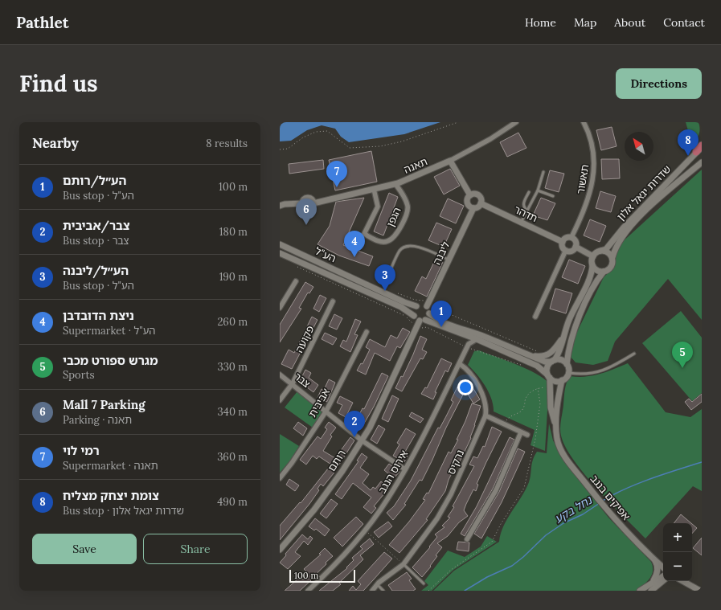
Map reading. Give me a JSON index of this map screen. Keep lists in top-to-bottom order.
{
  "streets": {
    "street": [
      "תאנה",
      "תאשור",
      "שדרות יגאל אלון",
      "תדהר",
      "הגפן",
      "ליבנה",
      "הע\"ל",
      "פקועה",
      "צבר",
      "אביבית",
      "רותם",
      "נרקיס",
      "אירוס הנגב",
      "אפיקים בנגב"
    ]
  },
  "crossings": [
    ["תאנה", "הגפן"],
    ["תאשור", "תדהר"],
    ["תדהר", "ליבנה"],
    ["ליבנה", "הע\"ל"],
    ["ליבנה", "רותם"],
    ["הע\"ל", "רותם"],
    ["פקועה", "צבר"],
    ["צבר", "אביבית"],
    ["צבר", "רותם"],
    ["צבר", "אירוס הנגב"],
    ["נרקיס", "אירוס הנגב"]
  ],
  "water": ["נחל בקע"],
  "scale_bar": "100 m",
  "north": "top left",
  "page": {
    "header": "Pathlet",
    "nav": [
      "Home",
      "Map",
      "About",
      "Contact"
    ],
    "buttons": [
      "Directions",
      ["Save", "Share"]
    ],
    "title": "Find us",
    "heading": ["Nearby", "8 results"],
    "pins": [
      "8",
      "7",
      "6",
      "4",
      "3",
      "1",
      "5",
      "2"
    ],
    "list": [
      {
        "mark": "1",
        "name": "הע״ל/רותם",
        "note": "Bus stop · הע\"ל",
        "value": "100 m"
      },
      {
        "mark": "2",
        "name": "צבר/אביבית",
        "note": "Bus stop · צבר",
        "value": "180 m"
      },
      {
        "mark": "3",
        "name": "הע״ל/ליבנה",
        "note": "Bus stop · הע\"ל",
        "value": "190 m"
      },
      {
        "mark": "4",
        "name": "ניצת הדובדבן",
        "note": "Supermarket · הע\"ל",
        "value": "260 m"
      },
      {
        "mark": "5",
        "name": "מגרש ספורט מכבי",
        "note": "Sports",
        "value": "330 m"
      },
      {
        "mark": "6",
        "name": "Mall 7 Parking",
        "note": "Parking · תאנה",
        "value": "340 m"
      },
      {
        "mark": "7",
        "name": "רמי לוי",
        "note": "Supermarket · תאנה",
        "value": "360 m"
      },
      {
        "mark": "8",
        "name": "צומת יצחק מצליח",
        "note": "Bus stop · שדרות יגאל אלון",
        "value": "490 m"
      }
    ],
    "map_buttons": ["+", "−"],
    "scale": "100 m"
  }
}
